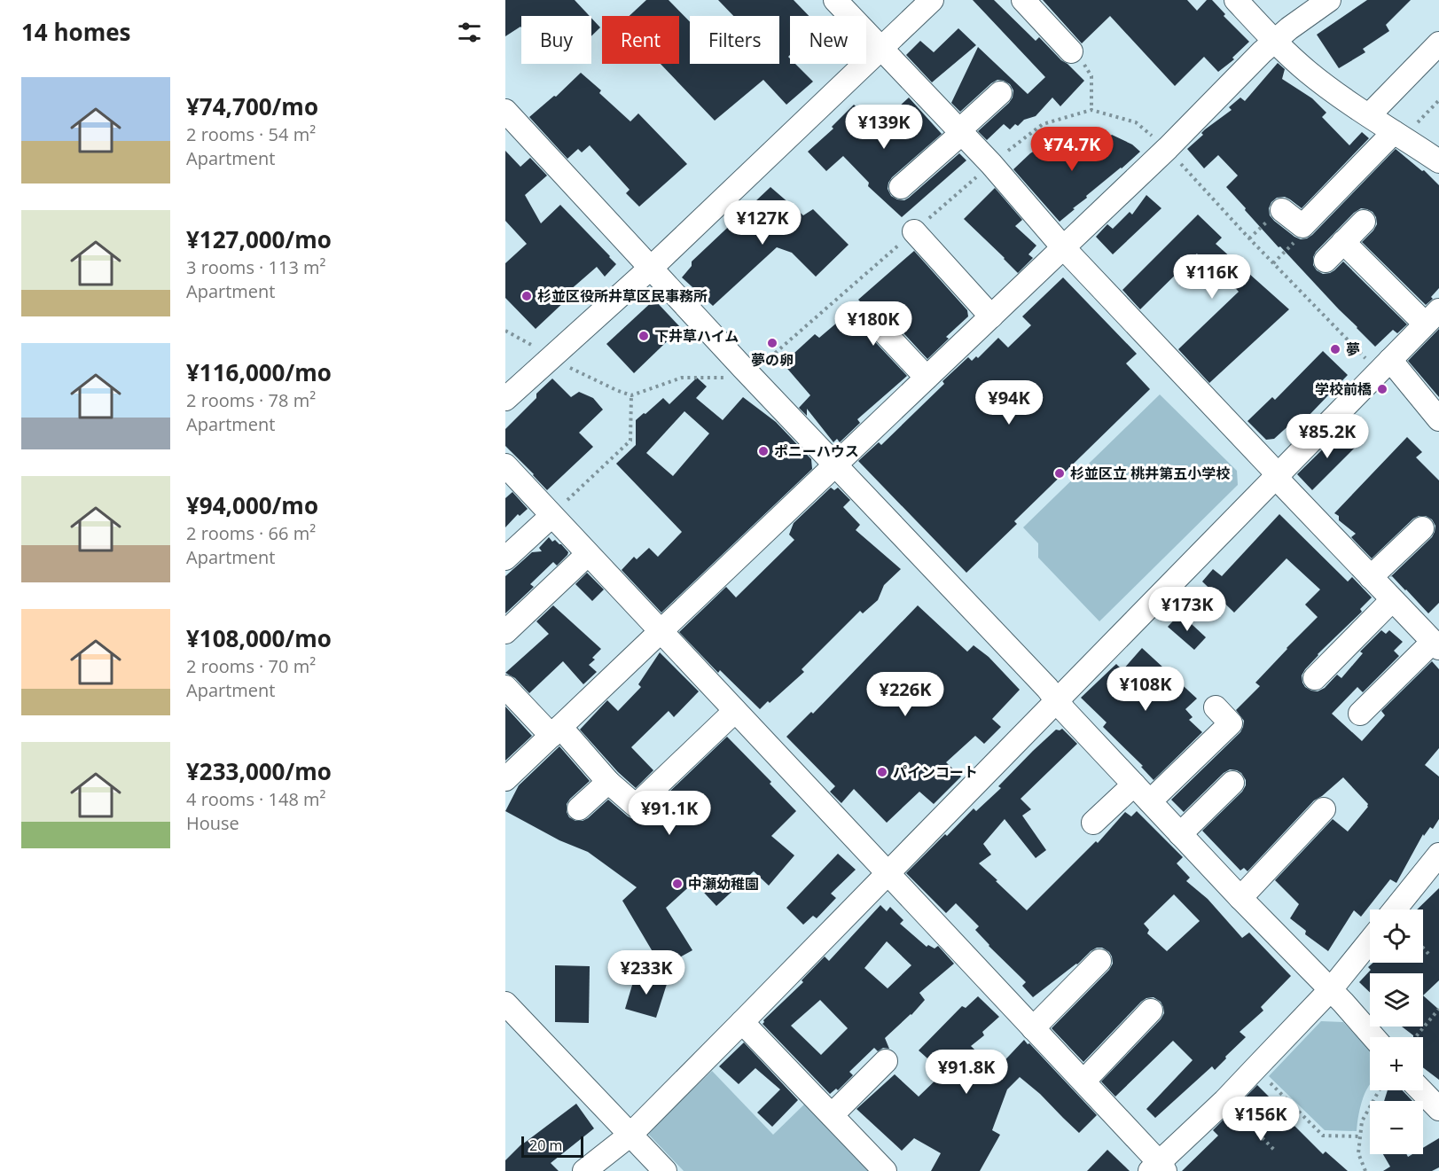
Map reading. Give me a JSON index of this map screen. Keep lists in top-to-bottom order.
{
  "places": [
    "杉並区役所井草区民事務所",
    "下井草ハイム",
    "夢の卵",
    "夢",
    "学校前橋",
    "ポニーハウス",
    "杉並区立 桃井第五小学校",
    "パインコート",
    "中瀬幼稚園"
  ],
  "scale_bar": "20 m",
  "page": {
    "heading": "14 homes",
    "chip": [
      "Buy",
      "Rent",
      "Filters",
      "New"
    ],
    "list": [
      {
        "name": "¥74,700/mo",
        "note": "2 rooms · 54 m² · Apartment"
      },
      {
        "name": "¥127,000/mo",
        "note": "3 rooms · 113 m² · Apartment"
      },
      {
        "name": "¥116,000/mo",
        "note": "2 rooms · 78 m² · Apartment"
      },
      {
        "name": "¥94,000/mo",
        "note": "2 rooms · 66 m² · Apartment"
      },
      {
        "name": "¥108,000/mo",
        "note": "2 rooms · 70 m² · Apartment"
      },
      {
        "name": "¥233,000/mo",
        "note": "4 rooms · 148 m² · House"
      }
    ],
    "price": [
      "¥139K",
      "¥74.7K",
      "¥127K",
      "¥116K",
      "¥180K",
      "¥94K",
      "¥85.2K",
      "¥173K",
      "¥108K",
      "¥226K",
      "¥91.1K",
      "¥233K",
      "¥91.8K",
      "¥156K"
    ],
    "map_buttons": ["+", "−"],
    "scale": "20 m"
  }
}
